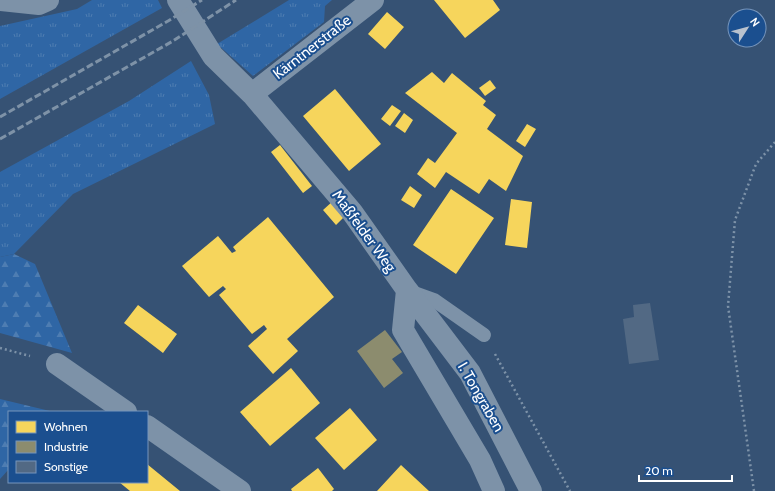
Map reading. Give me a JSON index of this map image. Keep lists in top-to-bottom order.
{
  "streets": {
    "street": ["Kärntnerstraße", "Maßfelder Weg", "I. Tongraben"]
  },
  "crossings": [
    ["Kärntnerstraße", "Maßfelder Weg"],
    ["Maßfelder Weg", "I. Tongraben"]
  ],
  "legend": ["Wohnen", "Industrie", "Sonstige"],
  "scale_bar": "20 m",
  "north": "top right"
}
